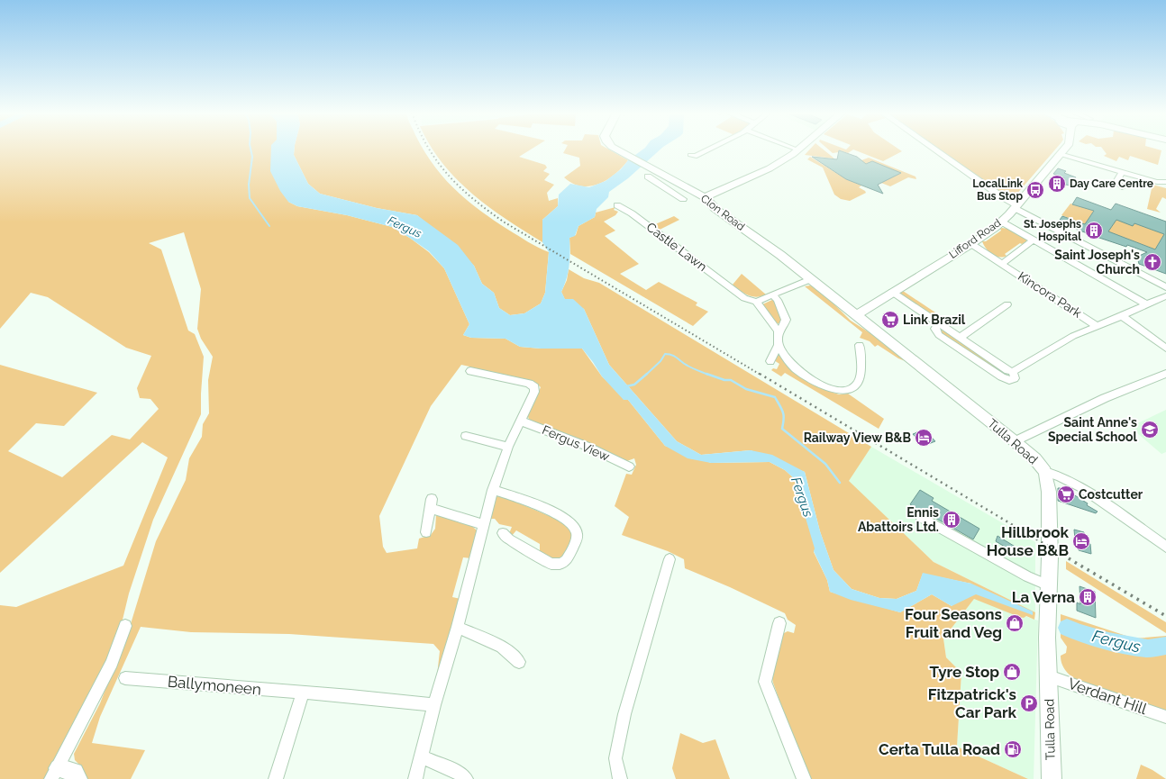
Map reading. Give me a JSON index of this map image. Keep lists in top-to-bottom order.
{
  "streets": {
    "main road": ["Clon Road", "Lifford Road", "Tulla Road"],
    "street": [
      "Castle Lawn",
      "Kincora Park",
      "Fergus View",
      "Ballymoneen",
      "Verdant Hill"
    ]
  },
  "crossings": [
    ["Clon Road", "Lifford Road"],
    ["Clon Road", "Tulla Road"],
    ["Lifford Road", "Kincora Park"],
    ["Lifford Road", "Tulla Road"],
    ["Tulla Road", "Verdant Hill"]
  ],
  "water": ["Fergus"],
  "places": {
    "building": [
      "Day Care Centre",
      "St. Josephs Hospital",
      "Ennis Abattoirs Ltd.",
      "La Verna"
    ],
    "bus stop": ["LocalLink Bus Stop"],
    "church": ["Saint Joseph's Church"],
    "supermarket": ["Link Brazil", "Costcutter"],
    "school or university": ["Saint Anne's Special School"],
    "hotel": ["Railway View B&B", "Hillbrook House B&B"],
    "shop": ["Four Seasons Fruit and Veg", "Tyre Stop"],
    "parking": ["Fitzpatrick's Car Park"],
    "fuel station": ["Certa Tulla Road"]
  }
}
